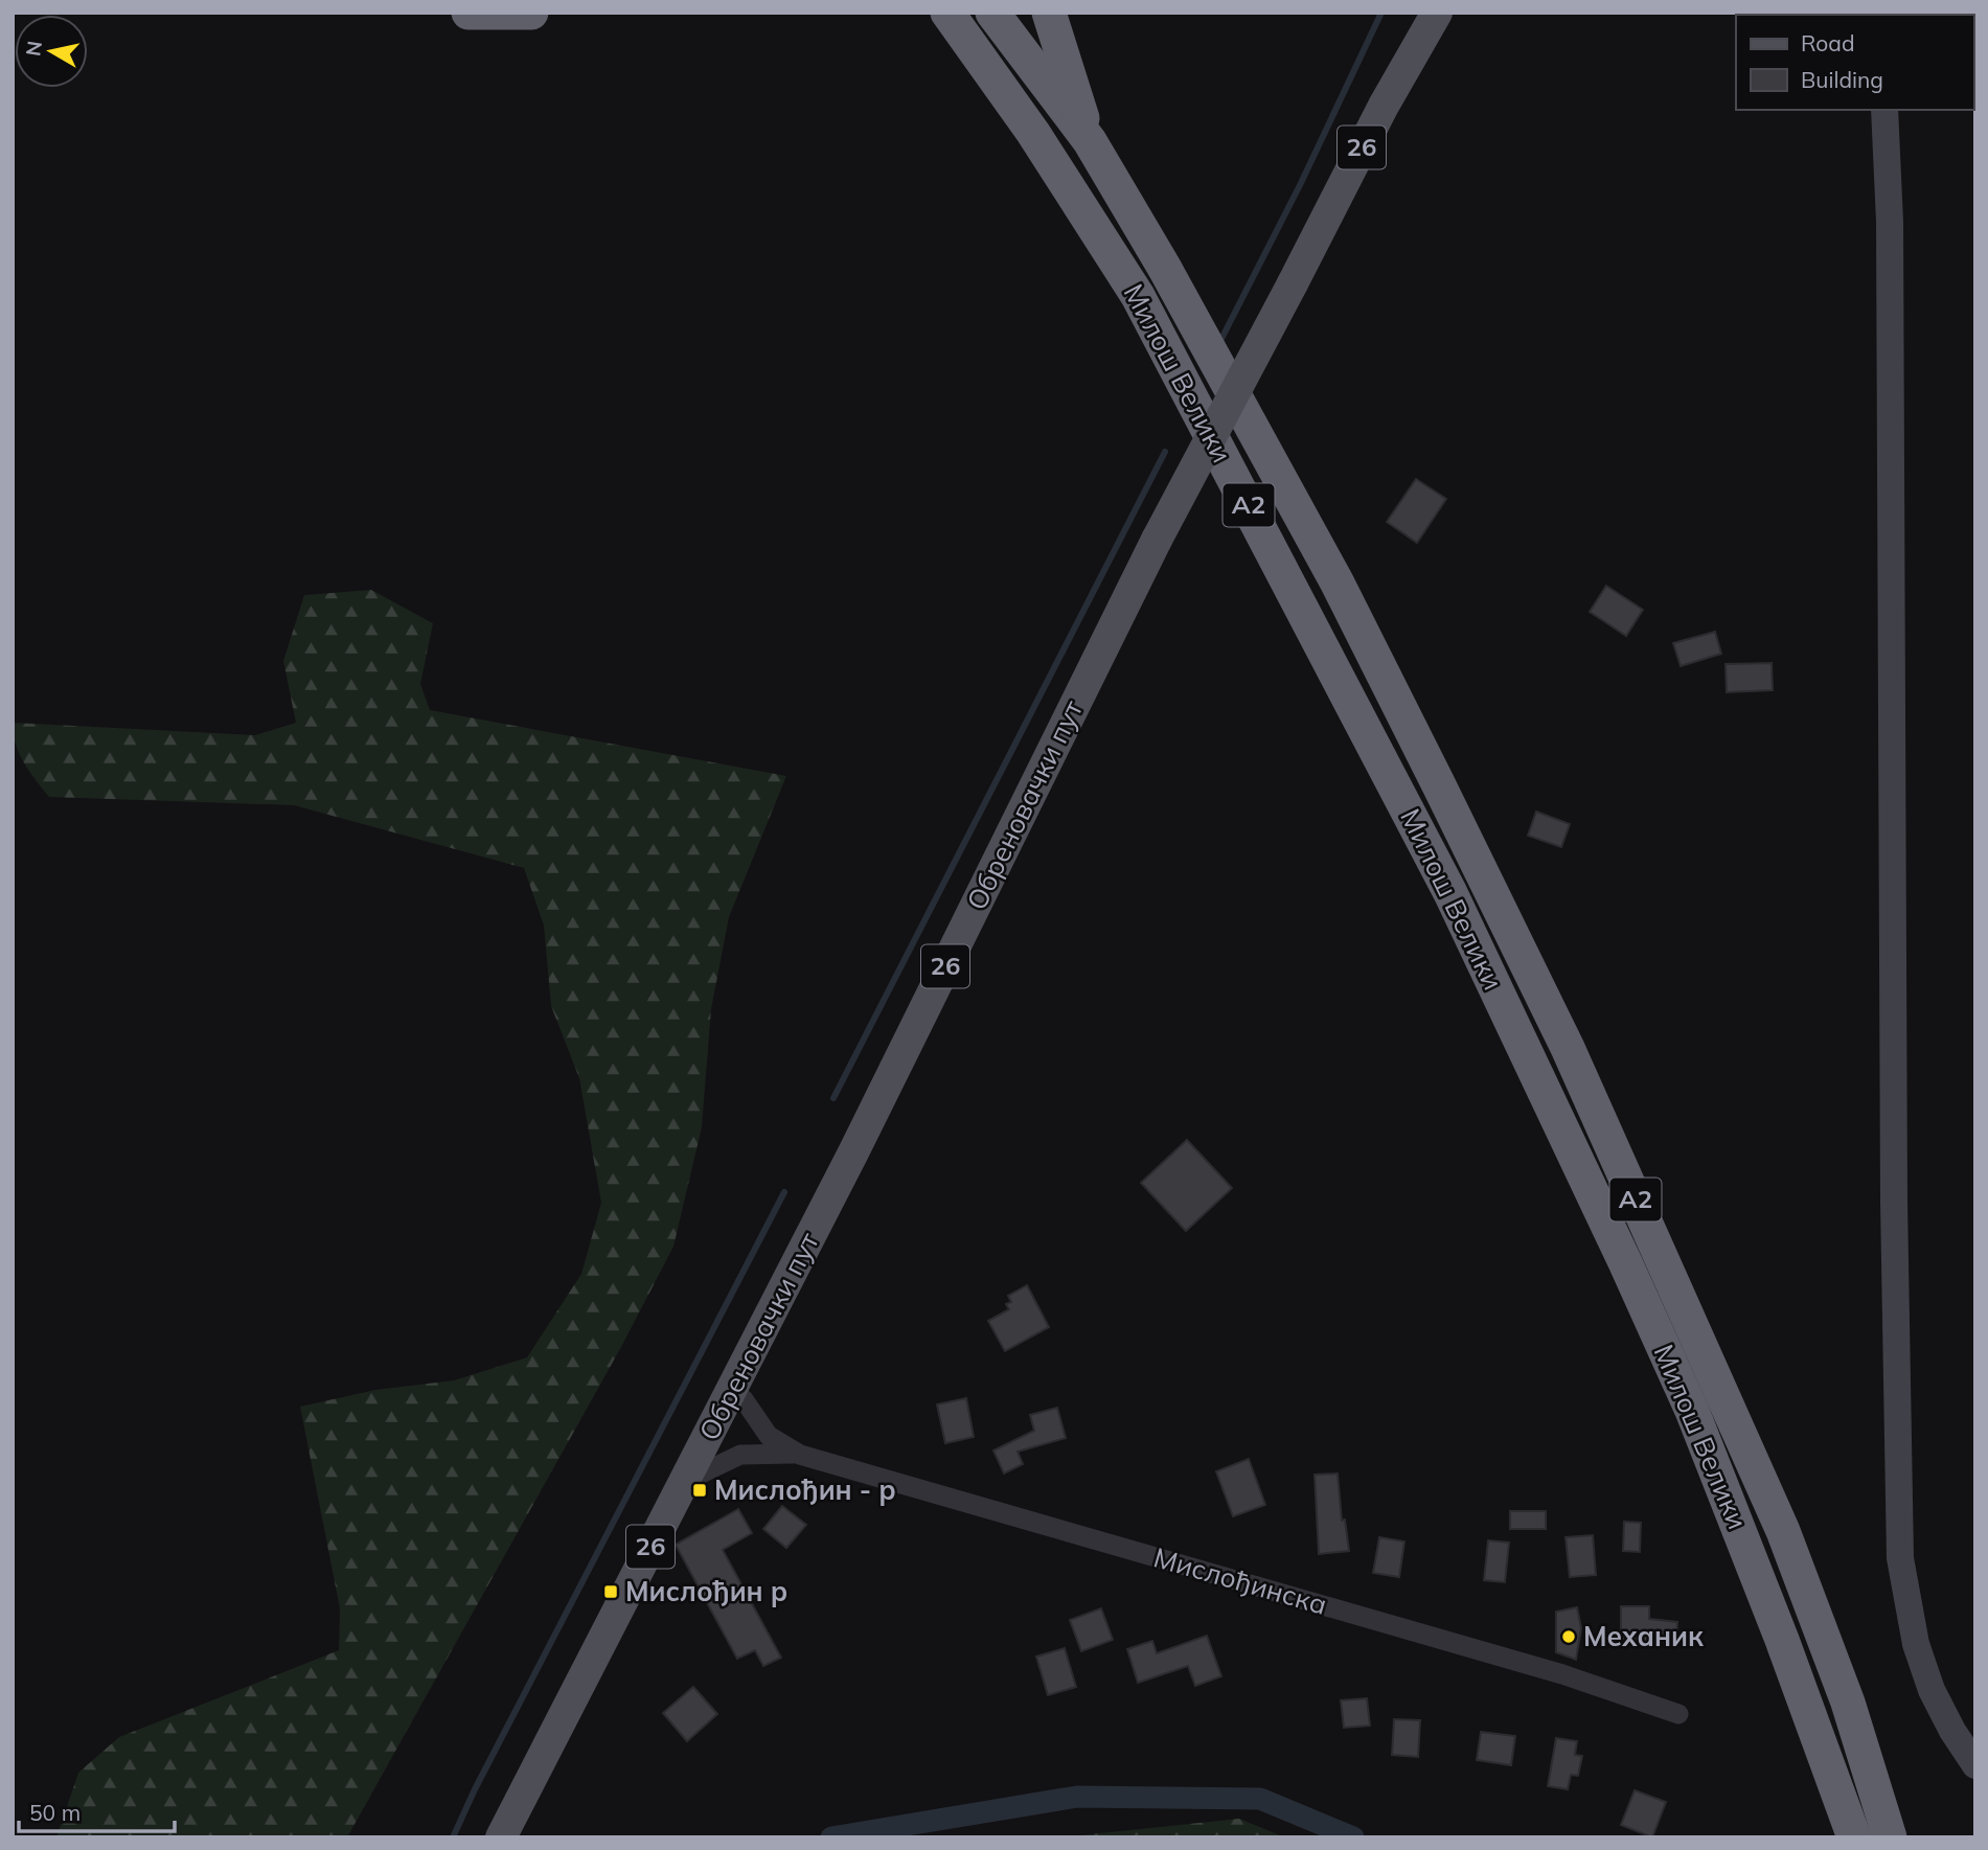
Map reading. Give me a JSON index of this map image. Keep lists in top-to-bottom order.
{
  "streets": {
    "highway": ["Милош Велики", "A2"],
    "main road": ["26", "Обреновачки пут"],
    "street": ["Мислођинска"]
  },
  "crossings": [
    ["Обреновачки пут", "Мислођинска"]
  ],
  "places": {
    "transit": ["Мислођин - р", "Мислођин р"],
    "other": ["Механик"]
  },
  "legend": ["Road", "Building"],
  "scale_bar": "50 m",
  "north": "left"
}
